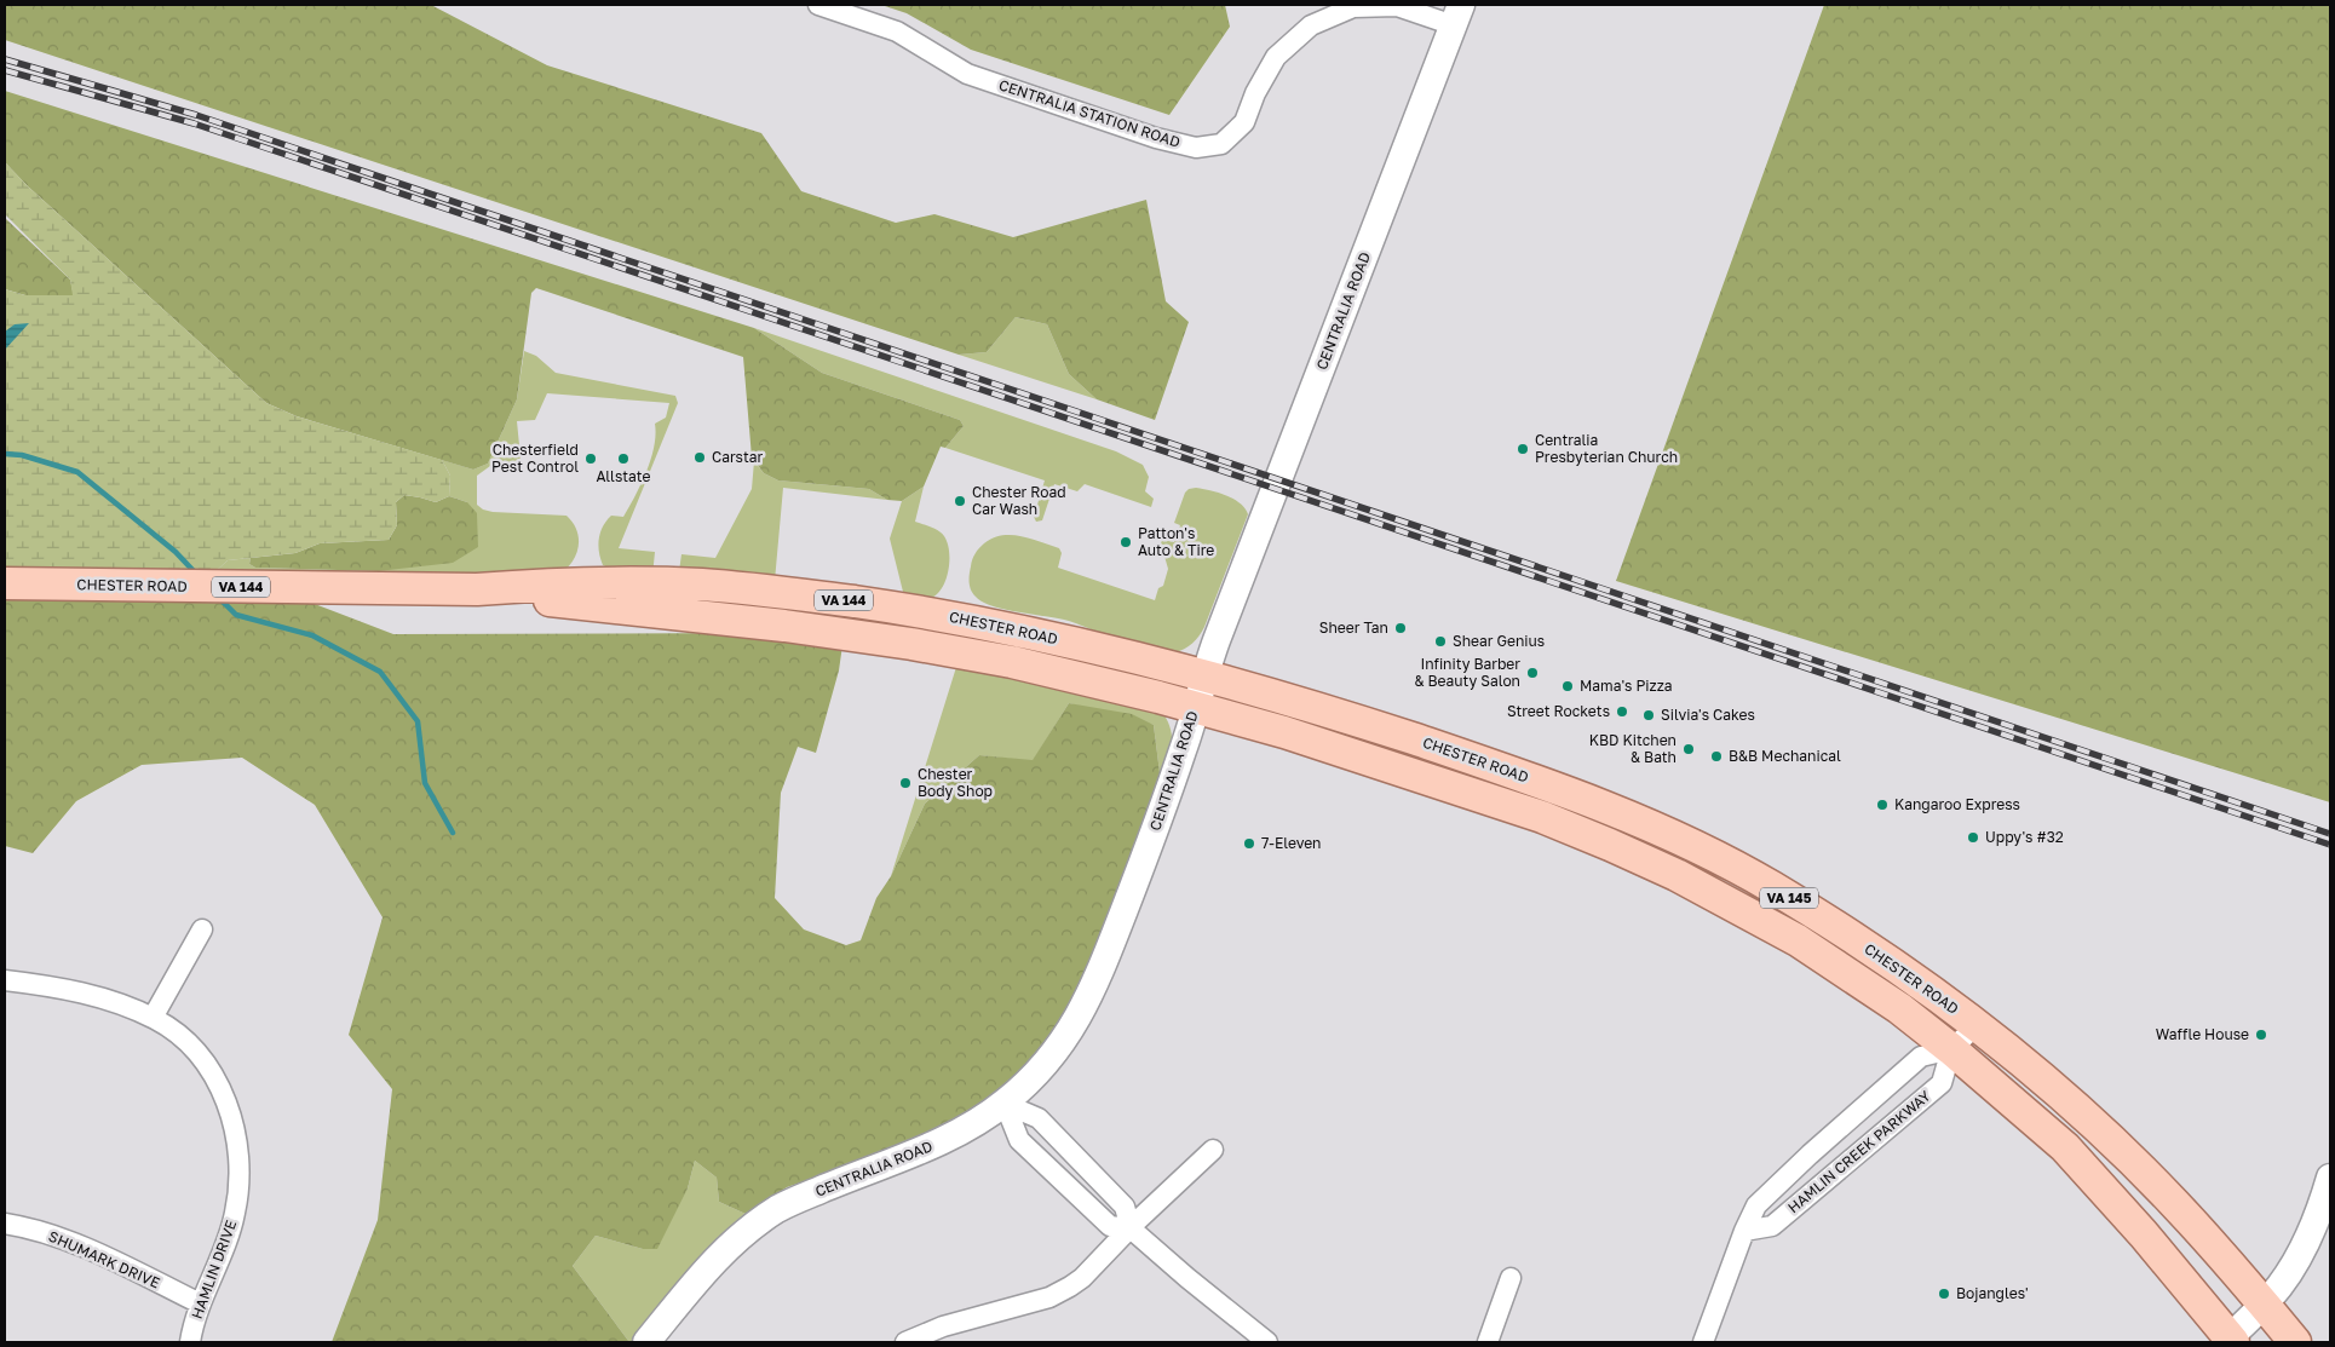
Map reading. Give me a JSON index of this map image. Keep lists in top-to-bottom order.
{
  "streets": {
    "main road": [
      "CENTRALIA ROAD",
      "CHESTER ROAD",
      "VA 144",
      "VA 145"
    ],
    "street": [
      "CENTRALIA STATION ROAD",
      "HAMLIN CREEK PARKWAY",
      "SHUMARK DRIVE",
      "HAMLIN DRIVE"
    ]
  },
  "crossings": [
    ["CENTRALIA STATION ROAD", "CENTRALIA ROAD"],
    ["CENTRALIA ROAD", "CHESTER ROAD"],
    ["CHESTER ROAD", "HAMLIN CREEK PARKWAY"],
    ["SHUMARK DRIVE", "HAMLIN DRIVE"]
  ],
  "places": [
    "Centralia Presbyterian Church",
    "Carstar",
    "Chesterfield Pest Control",
    "Allstate",
    "Chester Road Car Wash",
    "Patton's Auto & Tire",
    "Sheer Tan",
    "Shear Genius",
    "Infinity Barber & Beauty Salon",
    "Mama's Pizza",
    "Street Rockets",
    "Silvia's Cakes",
    "KBD Kitchen & Bath",
    "B&B Mechanical",
    "Chester Body Shop",
    "Kangaroo Express",
    "Uppy's #32",
    "7-Eleven",
    "Waffle House",
    "Bojangles'"
  ]
}
